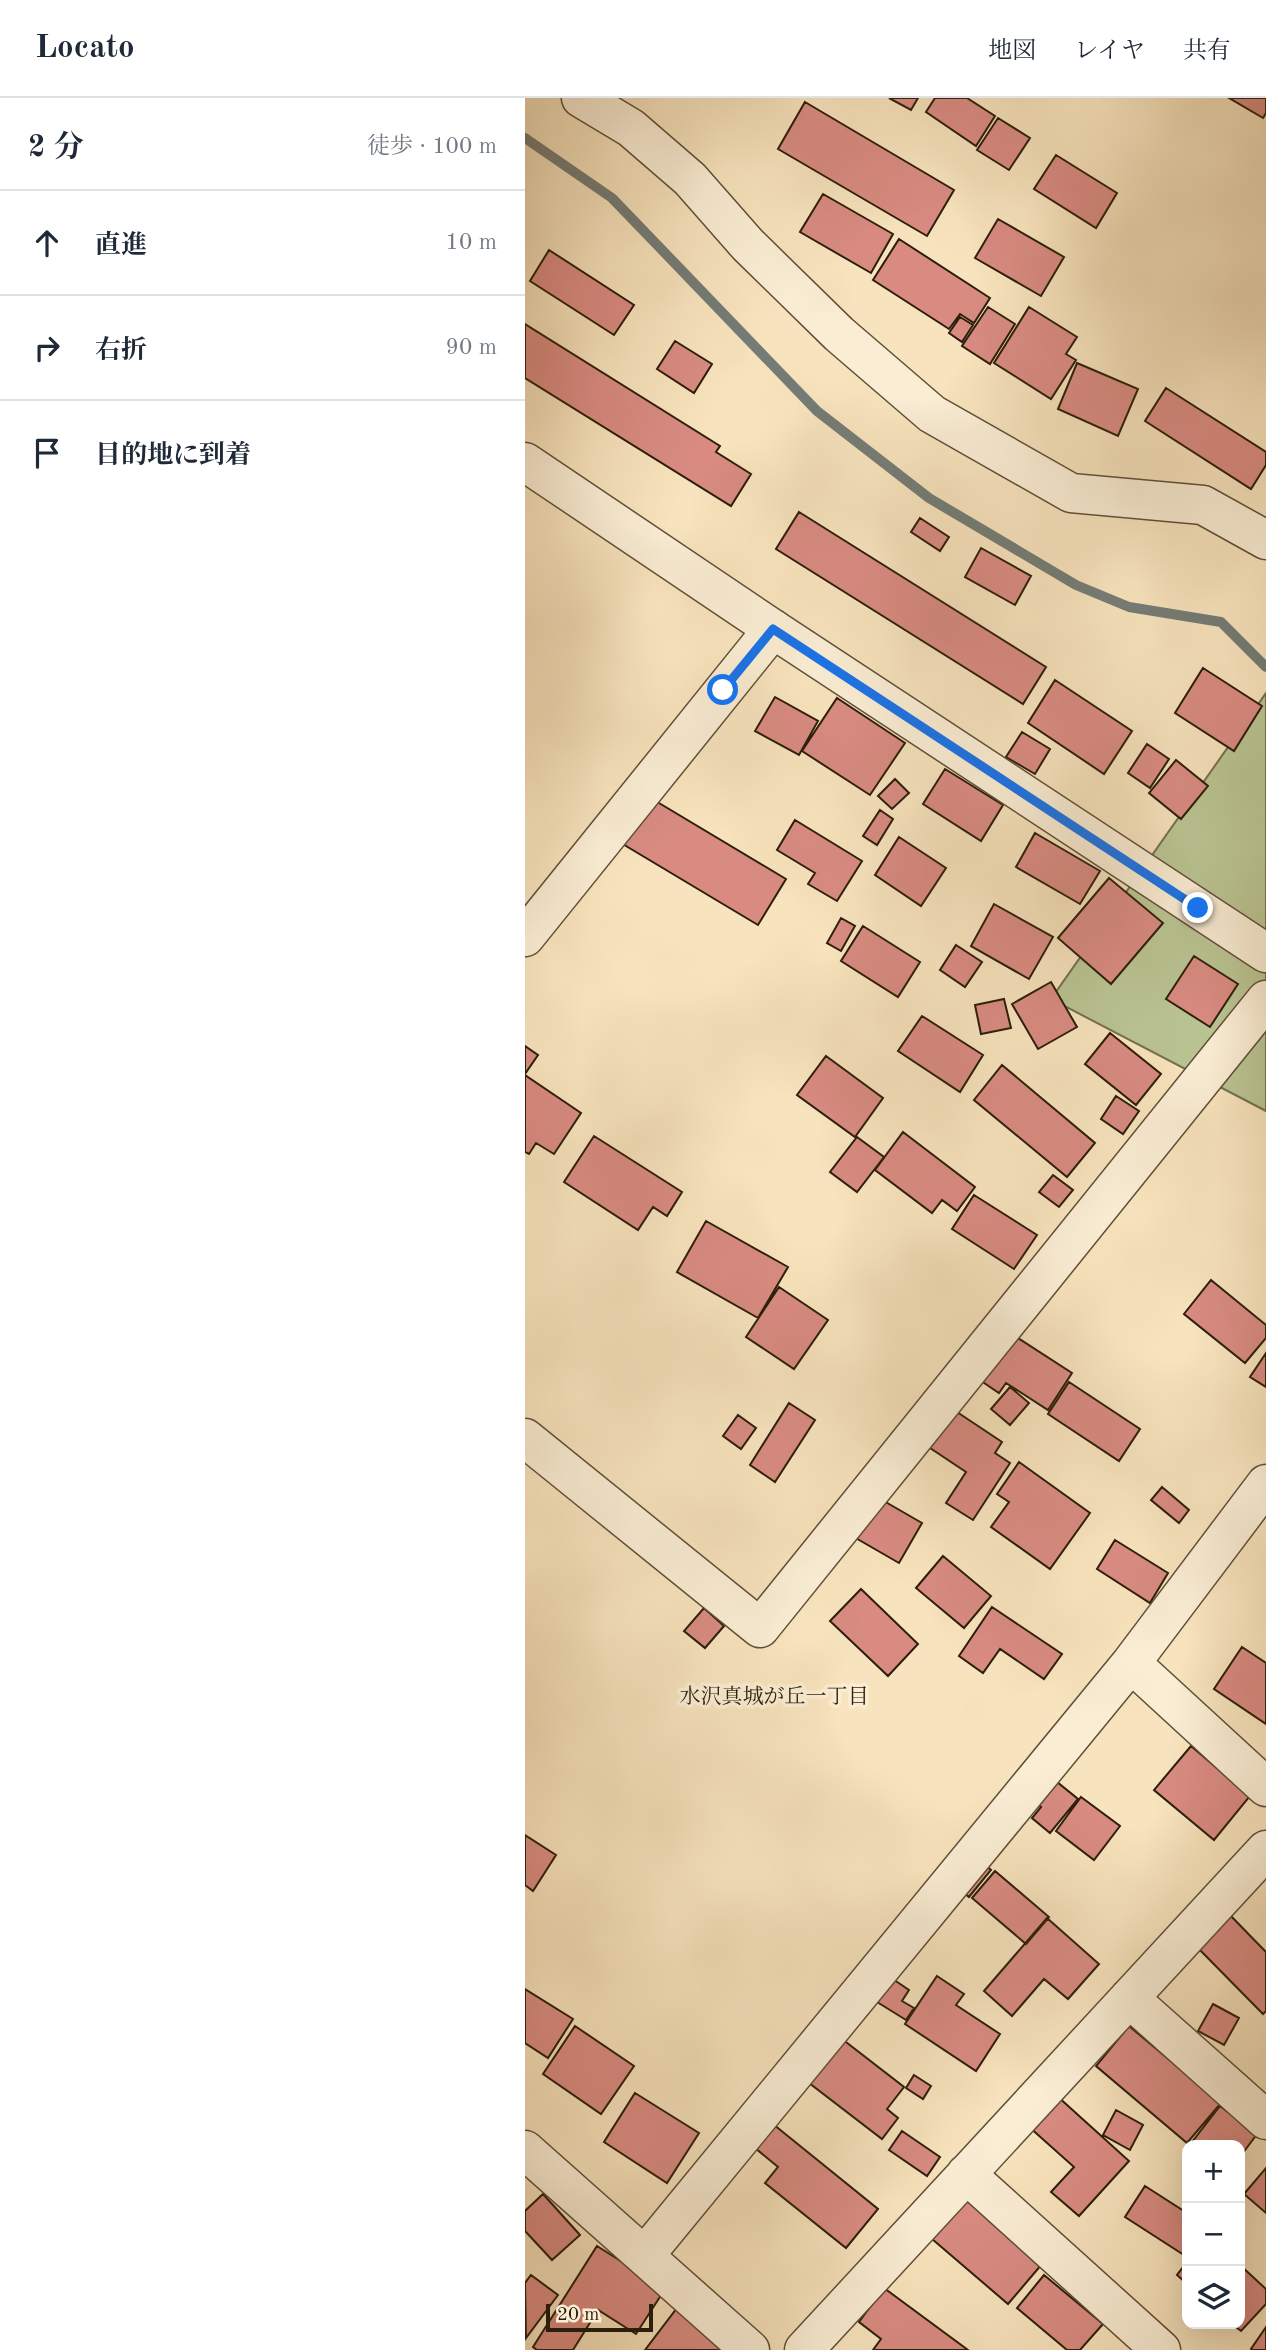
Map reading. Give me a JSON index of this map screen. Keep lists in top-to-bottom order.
{
  "districts": ["水沢真城が丘一丁目"],
  "scale_bar": "20 m",
  "page": {
    "header": "Locato",
    "nav": ["地図", "レイヤ", "共有"],
    "heading": ["2 分", "徒歩 · 100 m"],
    "list": [
      ["直進", "10 m"],
      ["右折", "90 m"],
      "目的地に到着"
    ],
    "map_buttons": ["+", "−"],
    "scale": "20 m"
  }
}
